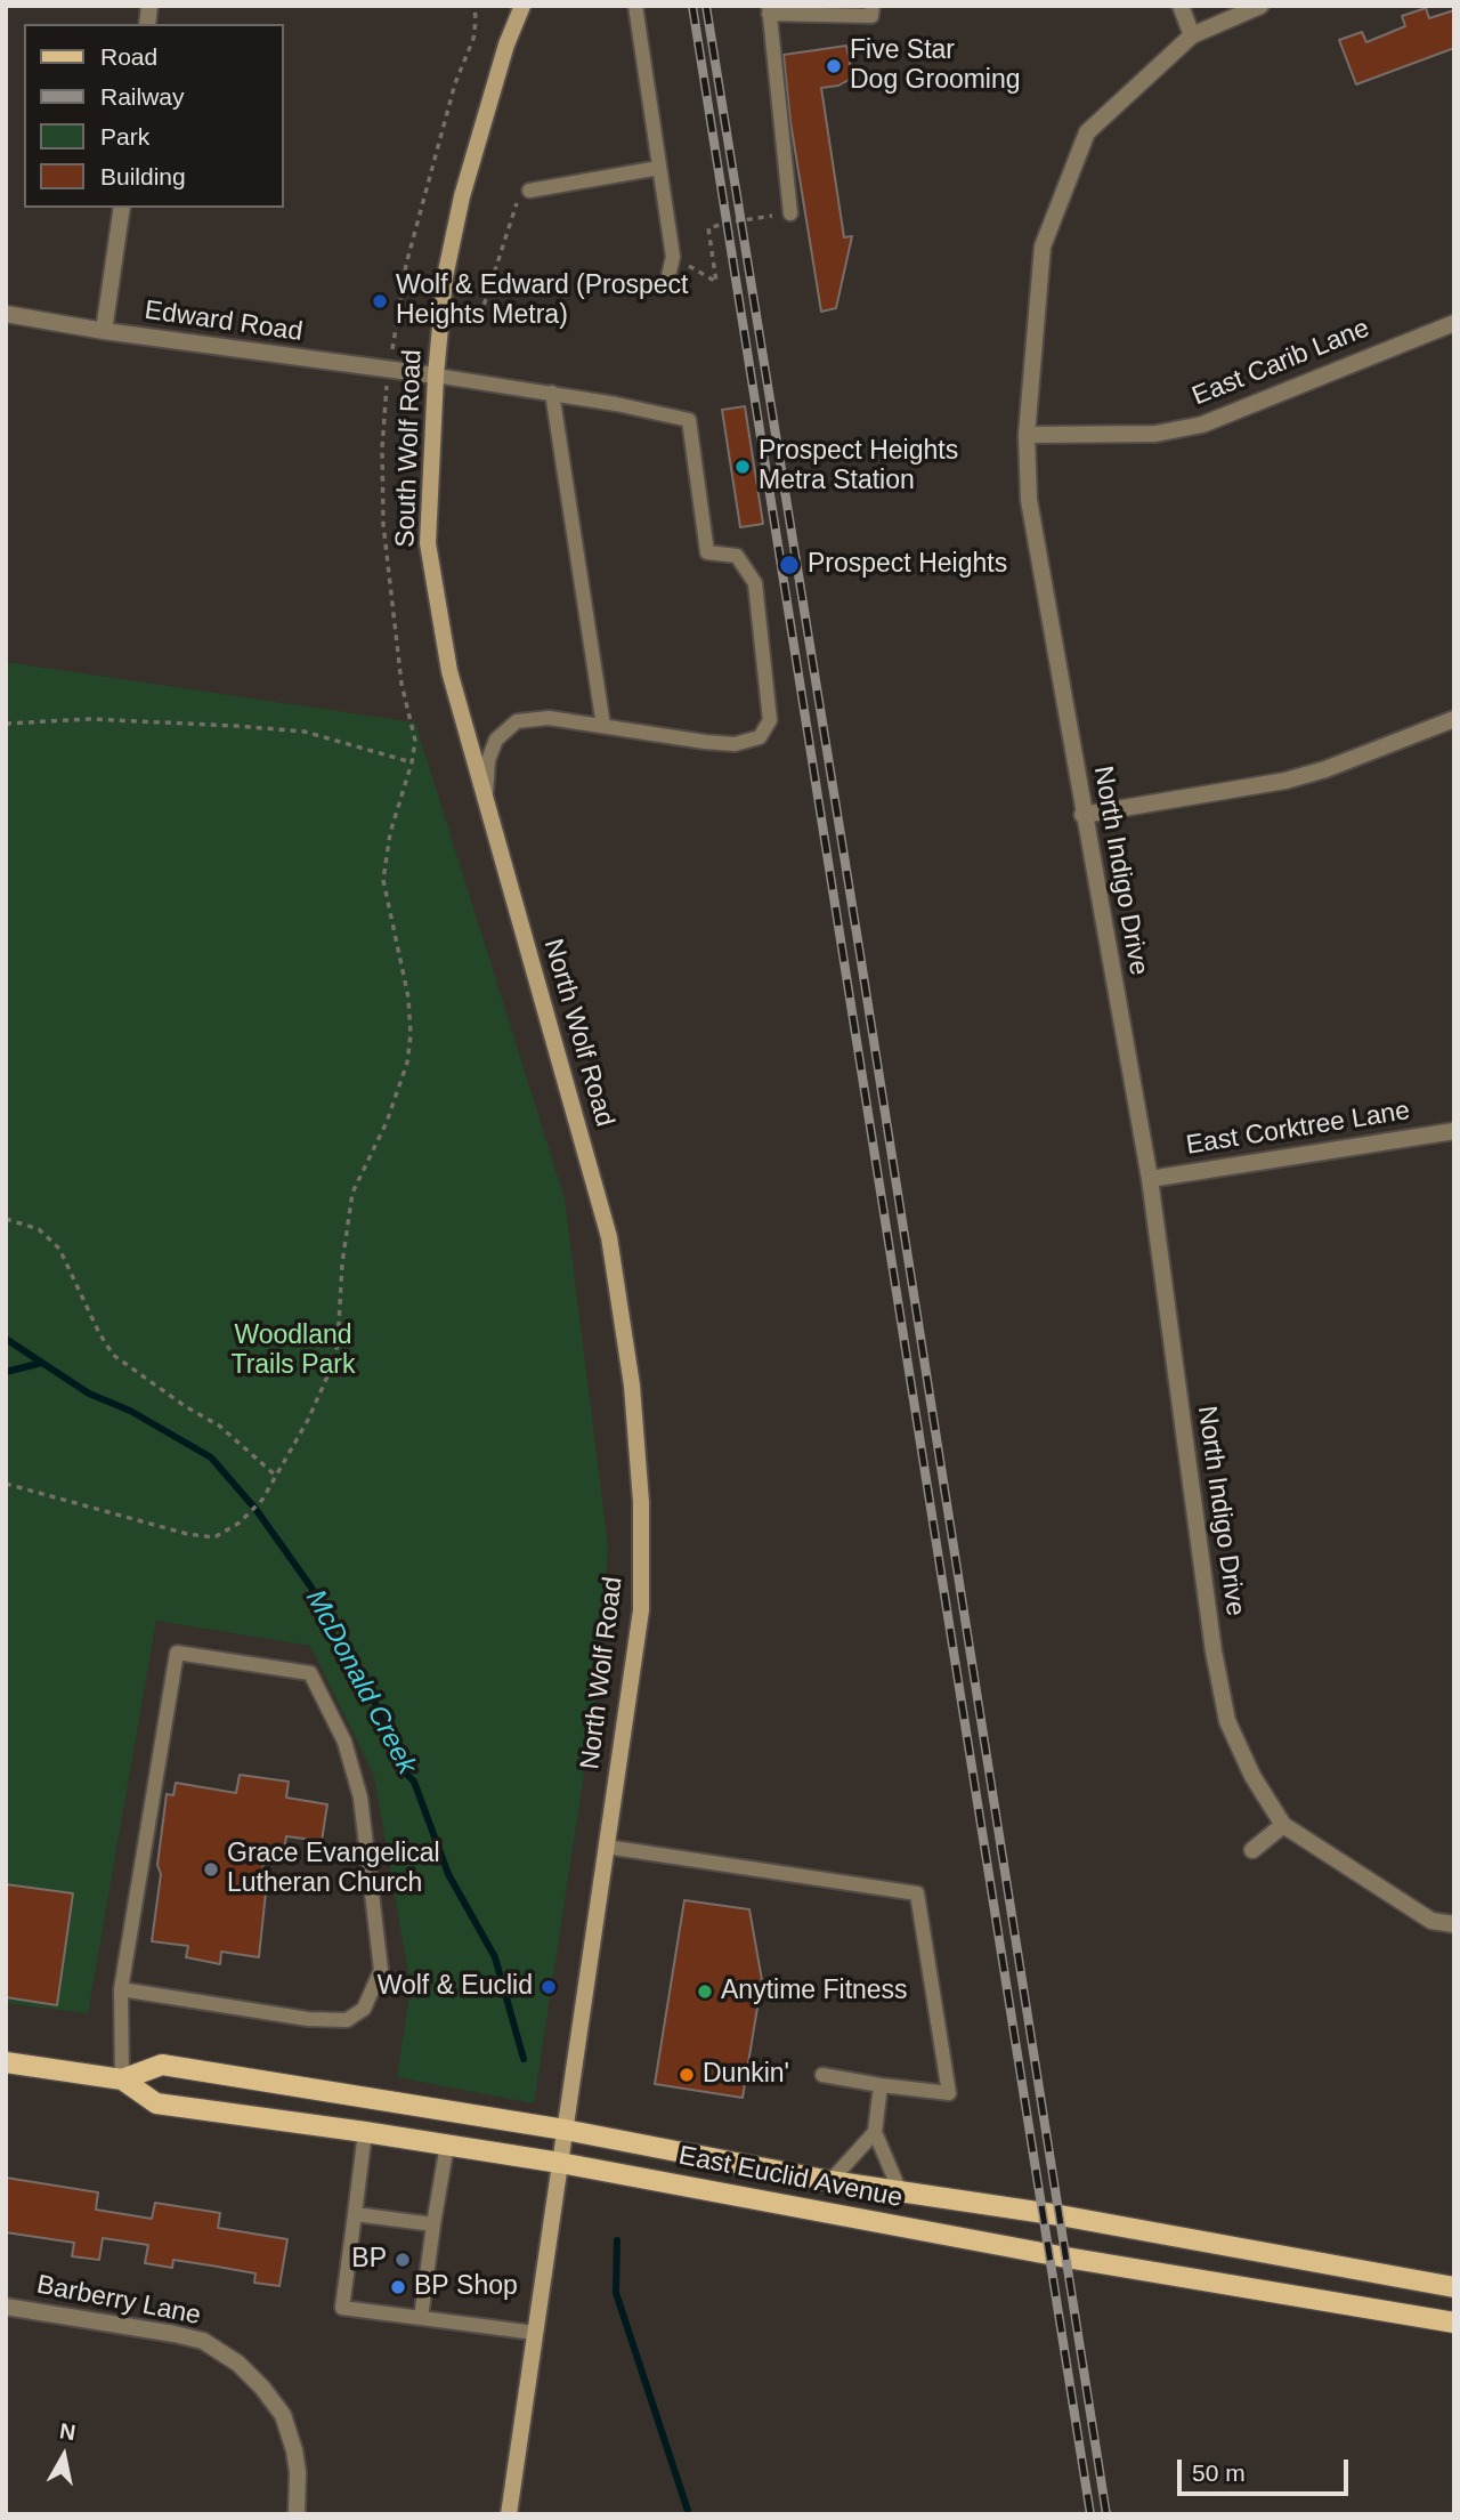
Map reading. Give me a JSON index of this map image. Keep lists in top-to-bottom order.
{
  "streets": {
    "main road": ["South Wolf Road", "North Wolf Road", "East Euclid Avenue"],
    "street": [
      "Edward Road",
      "East Carib Lane",
      "North Indigo Drive",
      "East Corktree Lane",
      "Barberry Lane"
    ]
  },
  "crossings": [
    ["Edward Road", "South Wolf Road"],
    ["East Carib Lane", "North Indigo Drive"],
    ["South Wolf Road", "North Wolf Road"],
    ["North Indigo Drive", "East Corktree Lane"],
    ["North Wolf Road", "East Euclid Avenue"]
  ],
  "water": ["McDonald Creek"],
  "parks": ["Woodland Trails Park"],
  "places": [
    "Five Star Dog Grooming",
    "Wolf & Edward (Prospect Heights Metra)",
    "Prospect Heights Metra Station",
    "Prospect Heights",
    "Grace Evangelical Lutheran Church",
    "Wolf & Euclid",
    "Anytime Fitness",
    "Dunkin'",
    "BP",
    "BP Shop"
  ],
  "legend": [
    "Road",
    "Railway",
    "Park",
    "Building"
  ],
  "scale_bar": "50 m",
  "north": "top"
}
